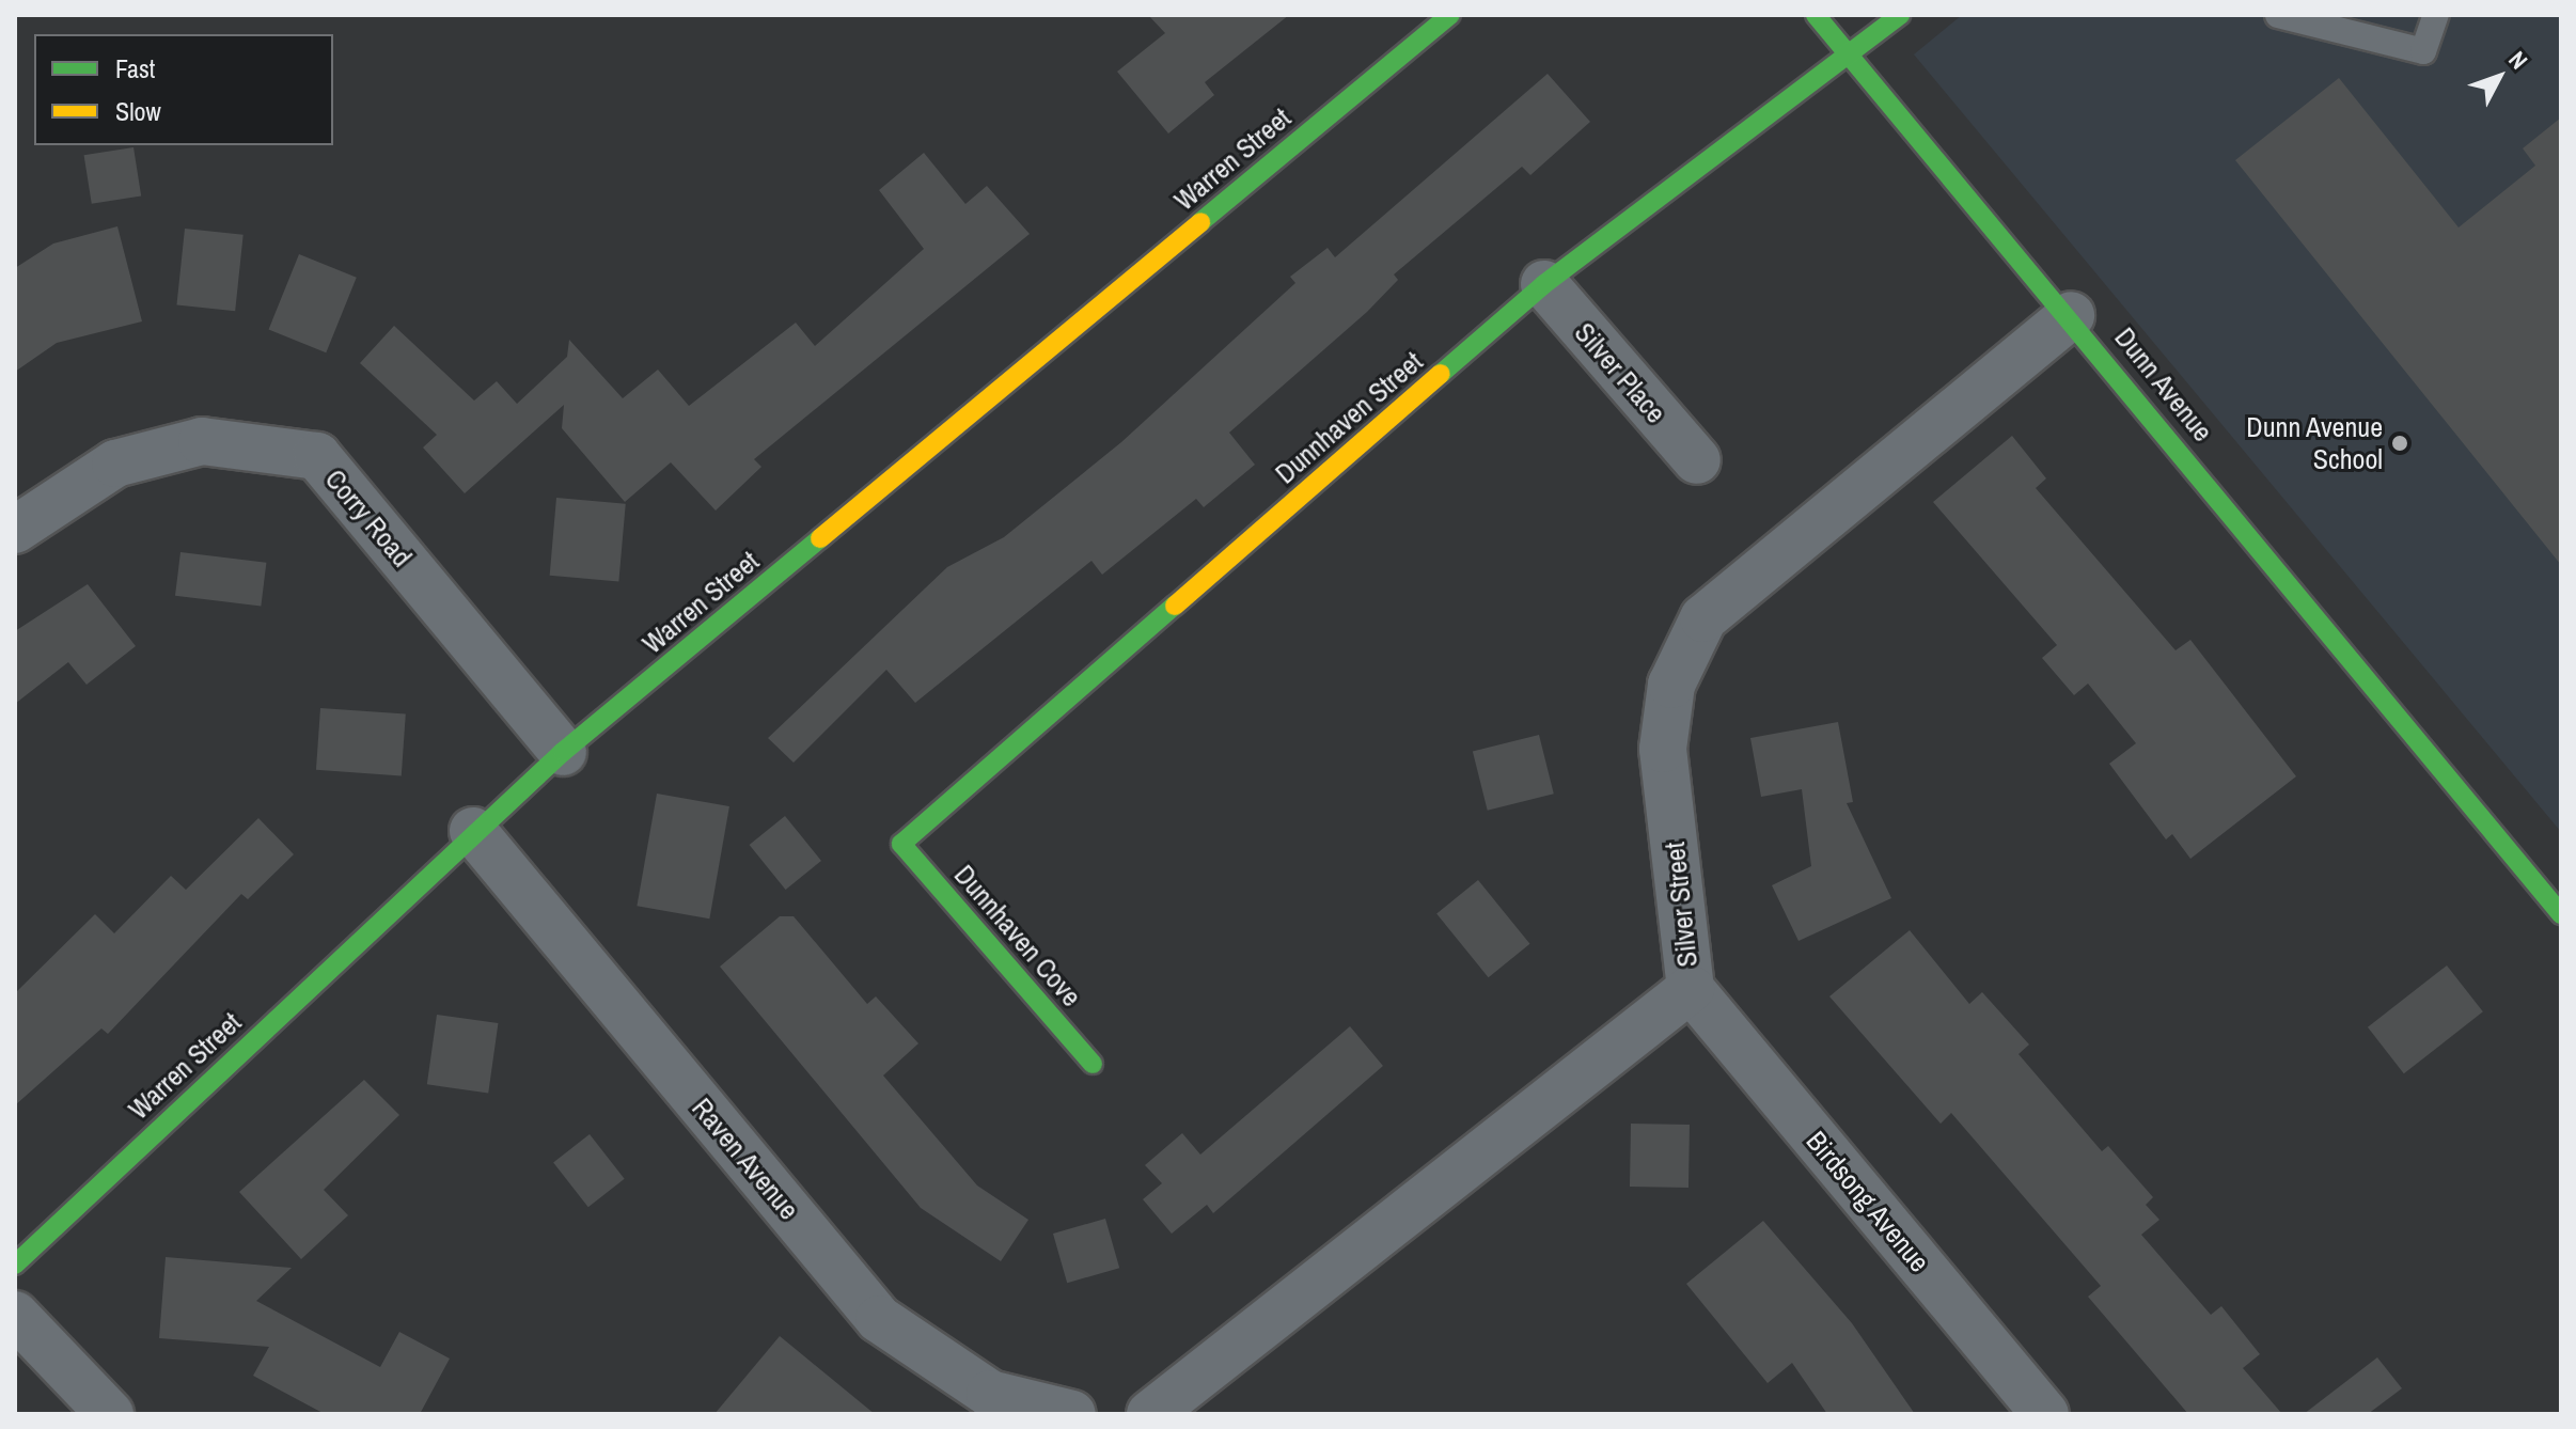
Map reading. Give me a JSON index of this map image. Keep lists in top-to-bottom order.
{
  "streets": {
    "street": [
      "Warren Street",
      "Silver Place",
      "Dunn Avenue",
      "Dunnhaven Street",
      "Corry Road",
      "Silver Street",
      "Dunnhaven Cove",
      "Raven Avenue",
      "Birdsong Avenue"
    ]
  },
  "crossings": [
    ["Warren Street", "Corry Road"],
    ["Warren Street", "Raven Avenue"],
    ["Silver Place", "Dunnhaven Street"],
    ["Dunn Avenue", "Dunnhaven Street"],
    ["Dunn Avenue", "Silver Street"],
    ["Dunnhaven Street", "Dunnhaven Cove"],
    ["Silver Street", "Birdsong Avenue"]
  ],
  "places": ["Dunn Avenue School"],
  "legend": ["Fast", "Slow"],
  "north": "top right"
}
